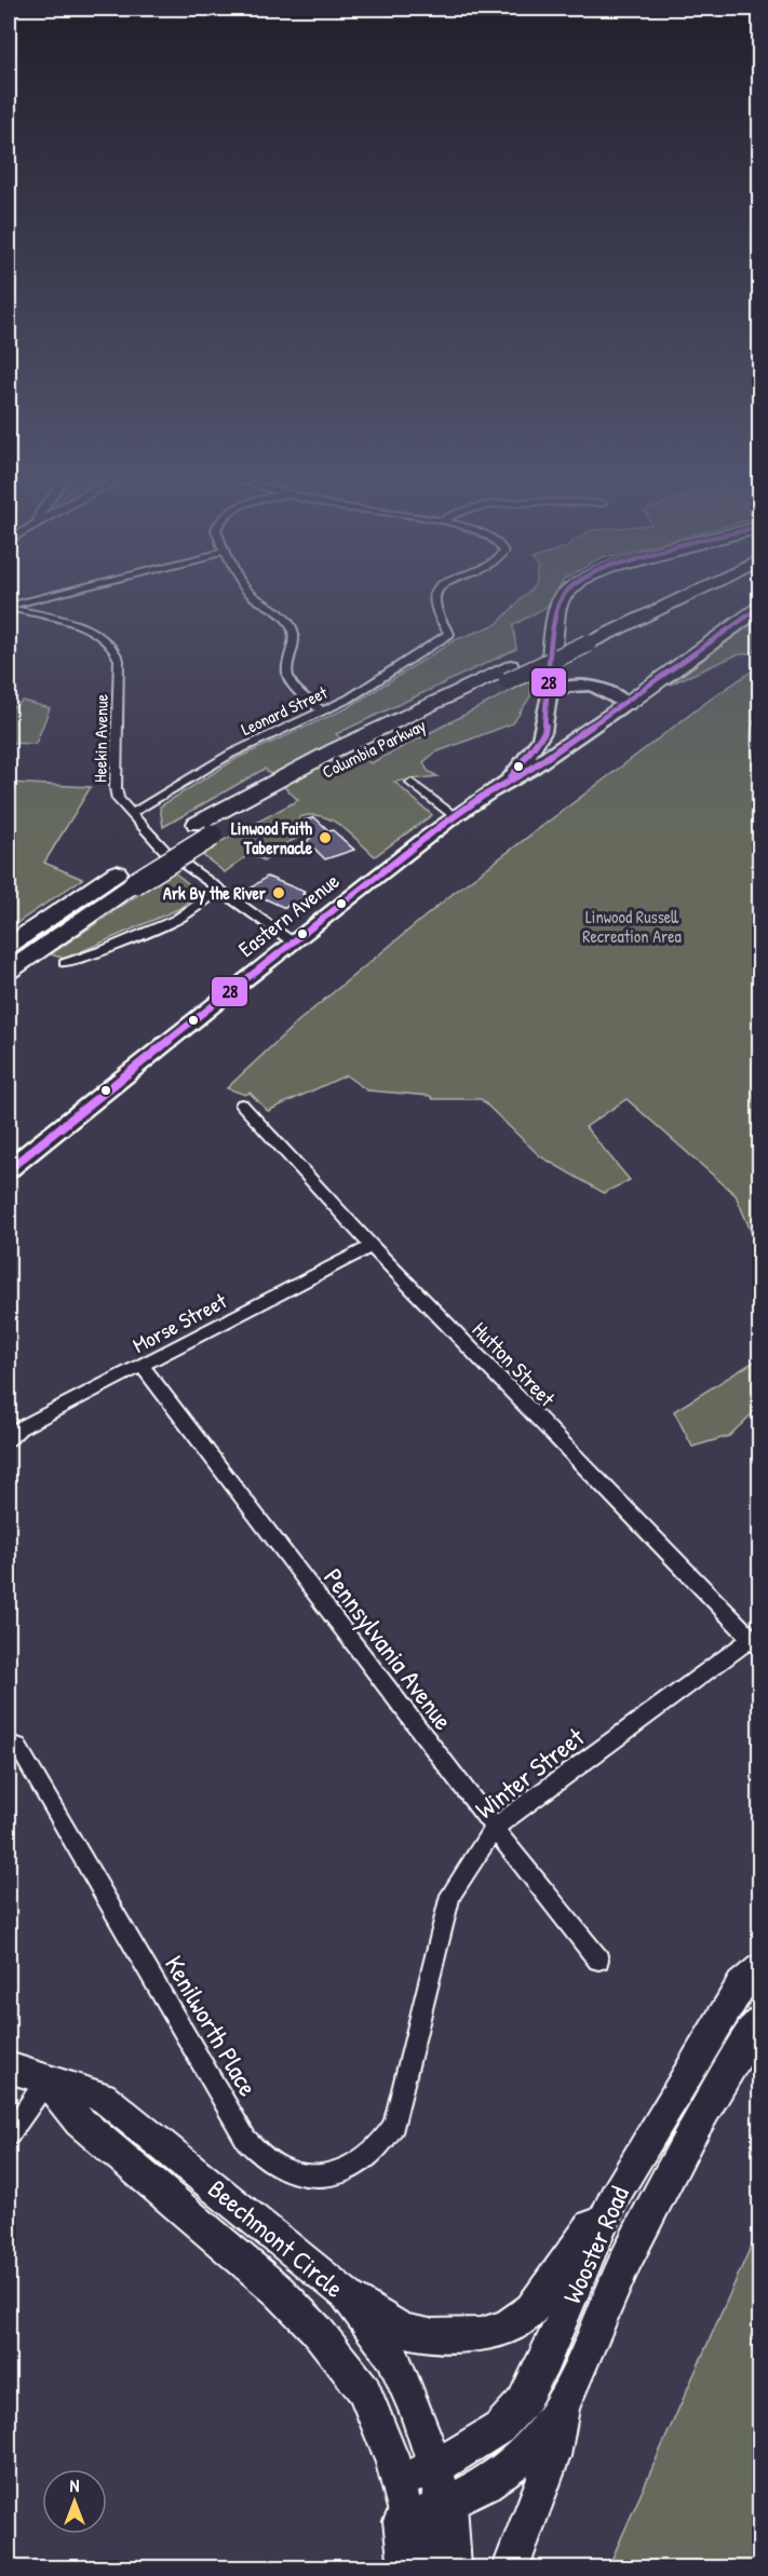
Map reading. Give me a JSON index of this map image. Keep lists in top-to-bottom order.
{
  "streets": {
    "highway": ["Columbia Parkway"],
    "main road": ["Eastern Avenue"],
    "street": [
      "Leonard Street",
      "Heekin Avenue",
      "Morse Street",
      "Hutton Street",
      "Pennsylvania Avenue",
      "Winter Street",
      "Kenilworth Place",
      "Beechmont Circle",
      "Wooster Road"
    ]
  },
  "crossings": [
    ["Leonard Street", "Heekin Avenue"],
    ["Heekin Avenue", "Eastern Avenue"],
    ["Morse Street", "Hutton Street"],
    ["Morse Street", "Pennsylvania Avenue"],
    ["Hutton Street", "Winter Street"],
    ["Pennsylvania Avenue", "Winter Street"],
    ["Winter Street", "Kenilworth Place"],
    ["Beechmont Circle", "Wooster Road"]
  ],
  "parks": ["Linwood Russell Recreation Area"],
  "places": ["Linwood Faith Tabernacle", "Ark By the River"],
  "lines": ["transit line 28"],
  "north": "top"
}
